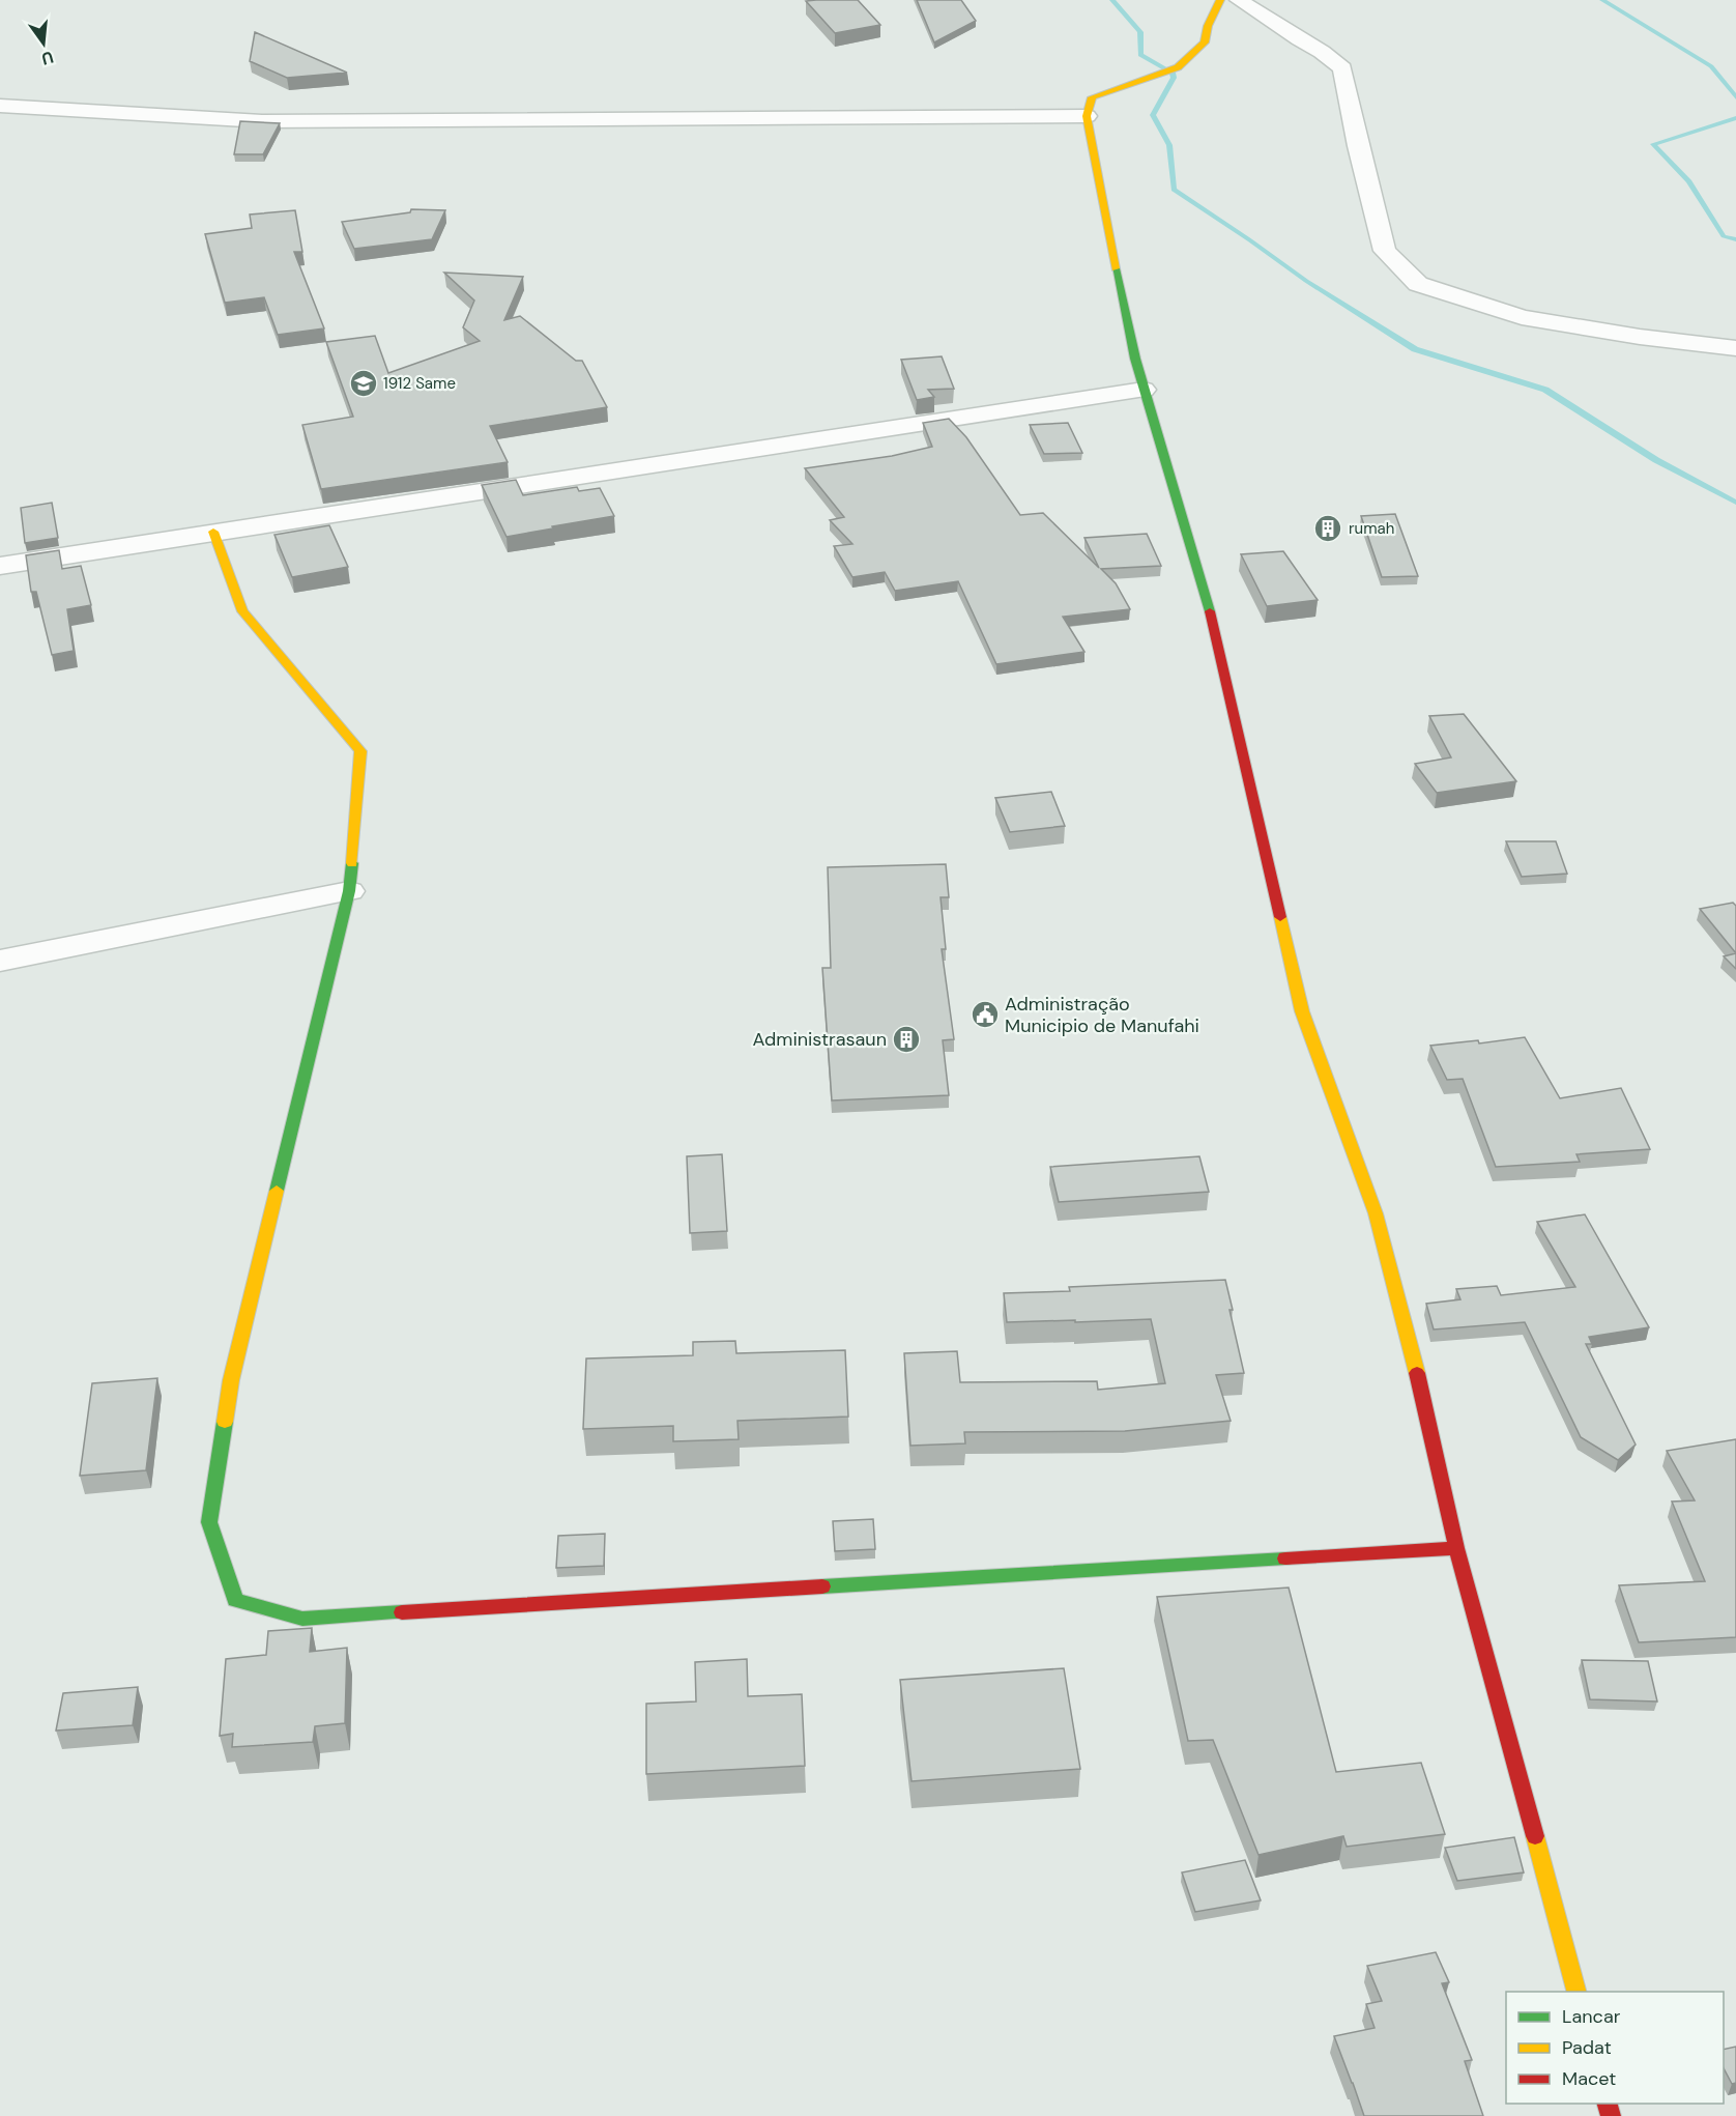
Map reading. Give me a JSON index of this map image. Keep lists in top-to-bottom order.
{
  "places": {
    "school or university": ["1912 Same"],
    "building": ["rumah", "Administrasaun"],
    "public building": ["Administração Municipio de Manufahi"]
  },
  "legend": ["Lancar", "Padat", "Macet"],
  "north": "bottom"
}
